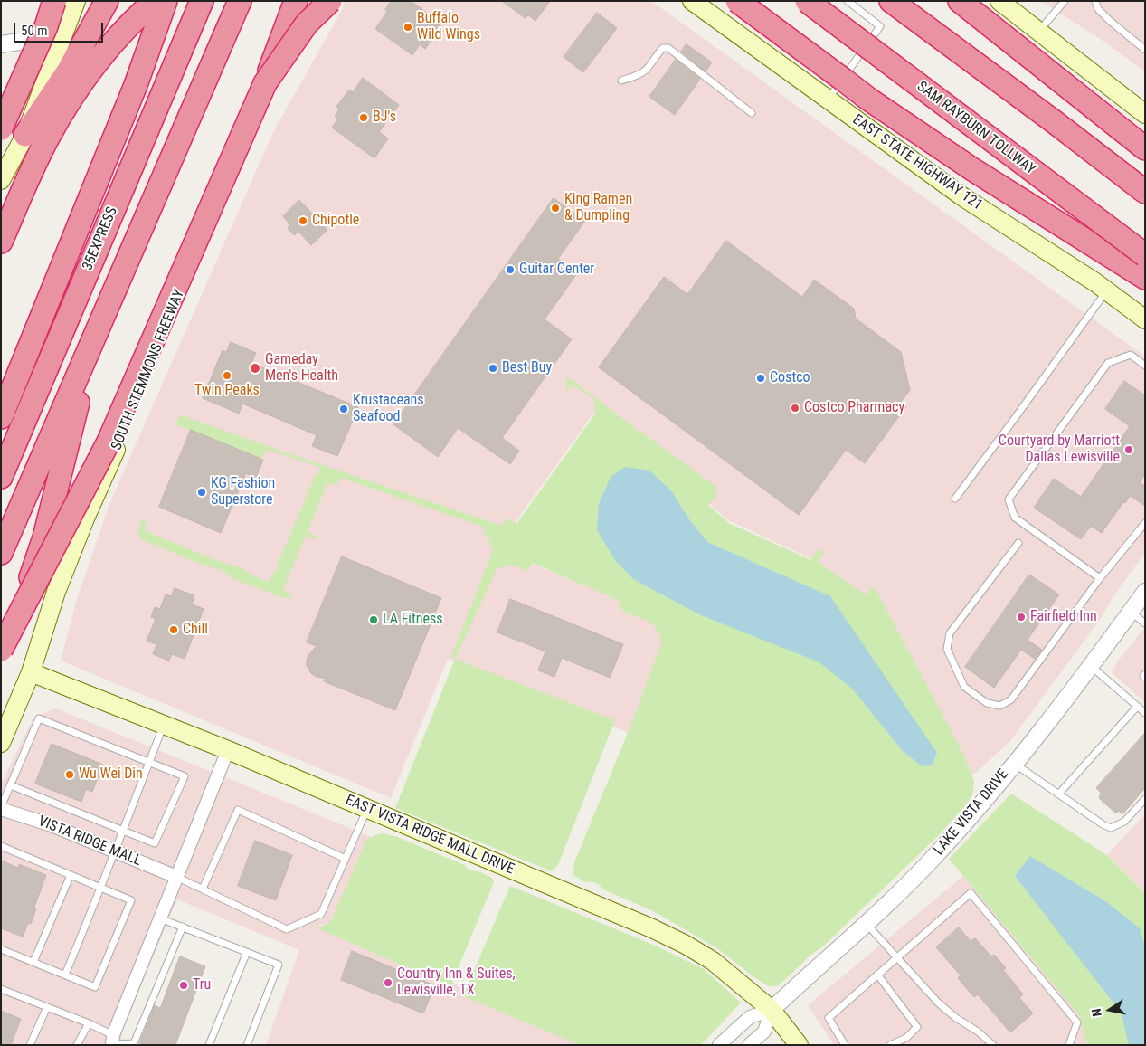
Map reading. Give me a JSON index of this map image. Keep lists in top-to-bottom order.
{
  "streets": {
    "highway": ["SAM RAYBURN TOLLWAY", "35EXPRESS"],
    "main road": ["EAST STATE HIGHWAY 121", "SOUTH STEMMONS FREEWAY", "EAST VISTA RIDGE MALL DRIVE"],
    "street": ["LAKE VISTA DRIVE", "VISTA RIDGE MALL"]
  },
  "crossings": [
    ["SOUTH STEMMONS FREEWAY", "EAST VISTA RIDGE MALL DRIVE"],
    ["LAKE VISTA DRIVE", "EAST VISTA RIDGE MALL DRIVE"]
  ],
  "places": [
    "Buffalo Wild Wings",
    "BJ's",
    "King Ramen & Dumpling",
    "Chipotle",
    "Guitar Center",
    "Gameday Men's Health",
    "Best Buy",
    "Twin Peaks",
    "Costco",
    "Costco Pharmacy",
    "Krustaceans Seafood",
    "Courtyard by Marriott Dallas Lewisville",
    "KG Fashion Superstore",
    "Fairfield Inn",
    "LA Fitness",
    "Chill",
    "Wu Wei Din",
    "Country Inn & Suites, Lewisville, TX",
    "Tru"
  ],
  "scale_bar": "50 m",
  "north": "left"
}
